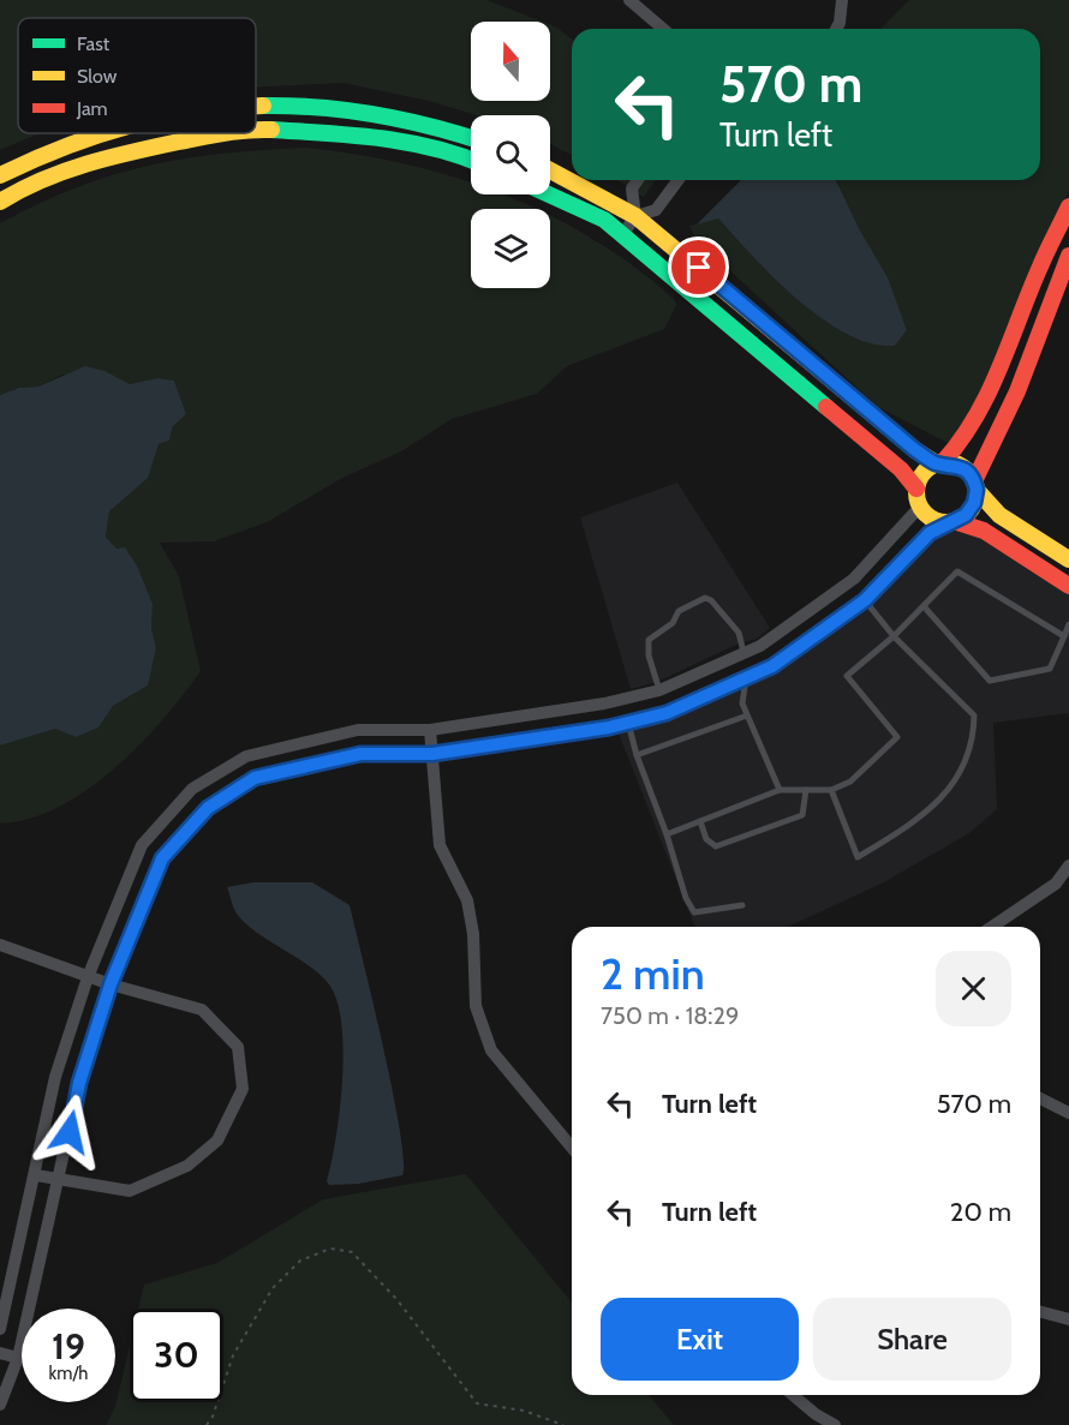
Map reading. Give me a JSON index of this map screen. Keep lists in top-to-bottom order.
{
  "legend": ["Fast", "Slow", "Jam"],
  "north": "top",
  "page": {
    "turn": ["570 m", "Turn left"],
    "heading": ["2 min", "750 m · 18:29"],
    "list": [
      {
        "name": "Turn left",
        "value": "570 m"
      },
      {
        "name": "Turn left",
        "value": "20 m"
      }
    ],
    "buttons": ["Exit", "Share"],
    "speed": "19 km/h",
    "limit": "30"
  }
}
